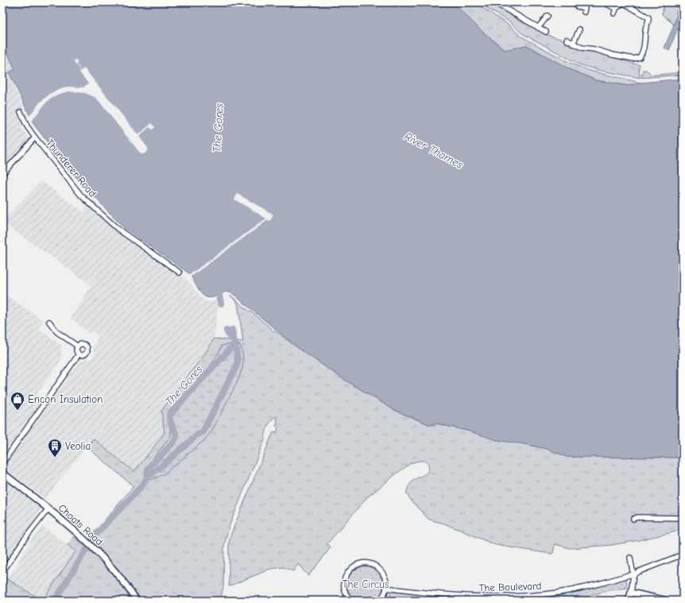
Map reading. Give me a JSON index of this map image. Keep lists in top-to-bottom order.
{
  "streets": {
    "street": ["Thunderer Road", "Choats Road", "The Boulevard"]
  },
  "water": ["The Gores", "River Thames"],
  "parks": ["The Circus"],
  "places": {
    "shop": ["Encon Insulation"],
    "building": ["Veolia"]
  }
}
